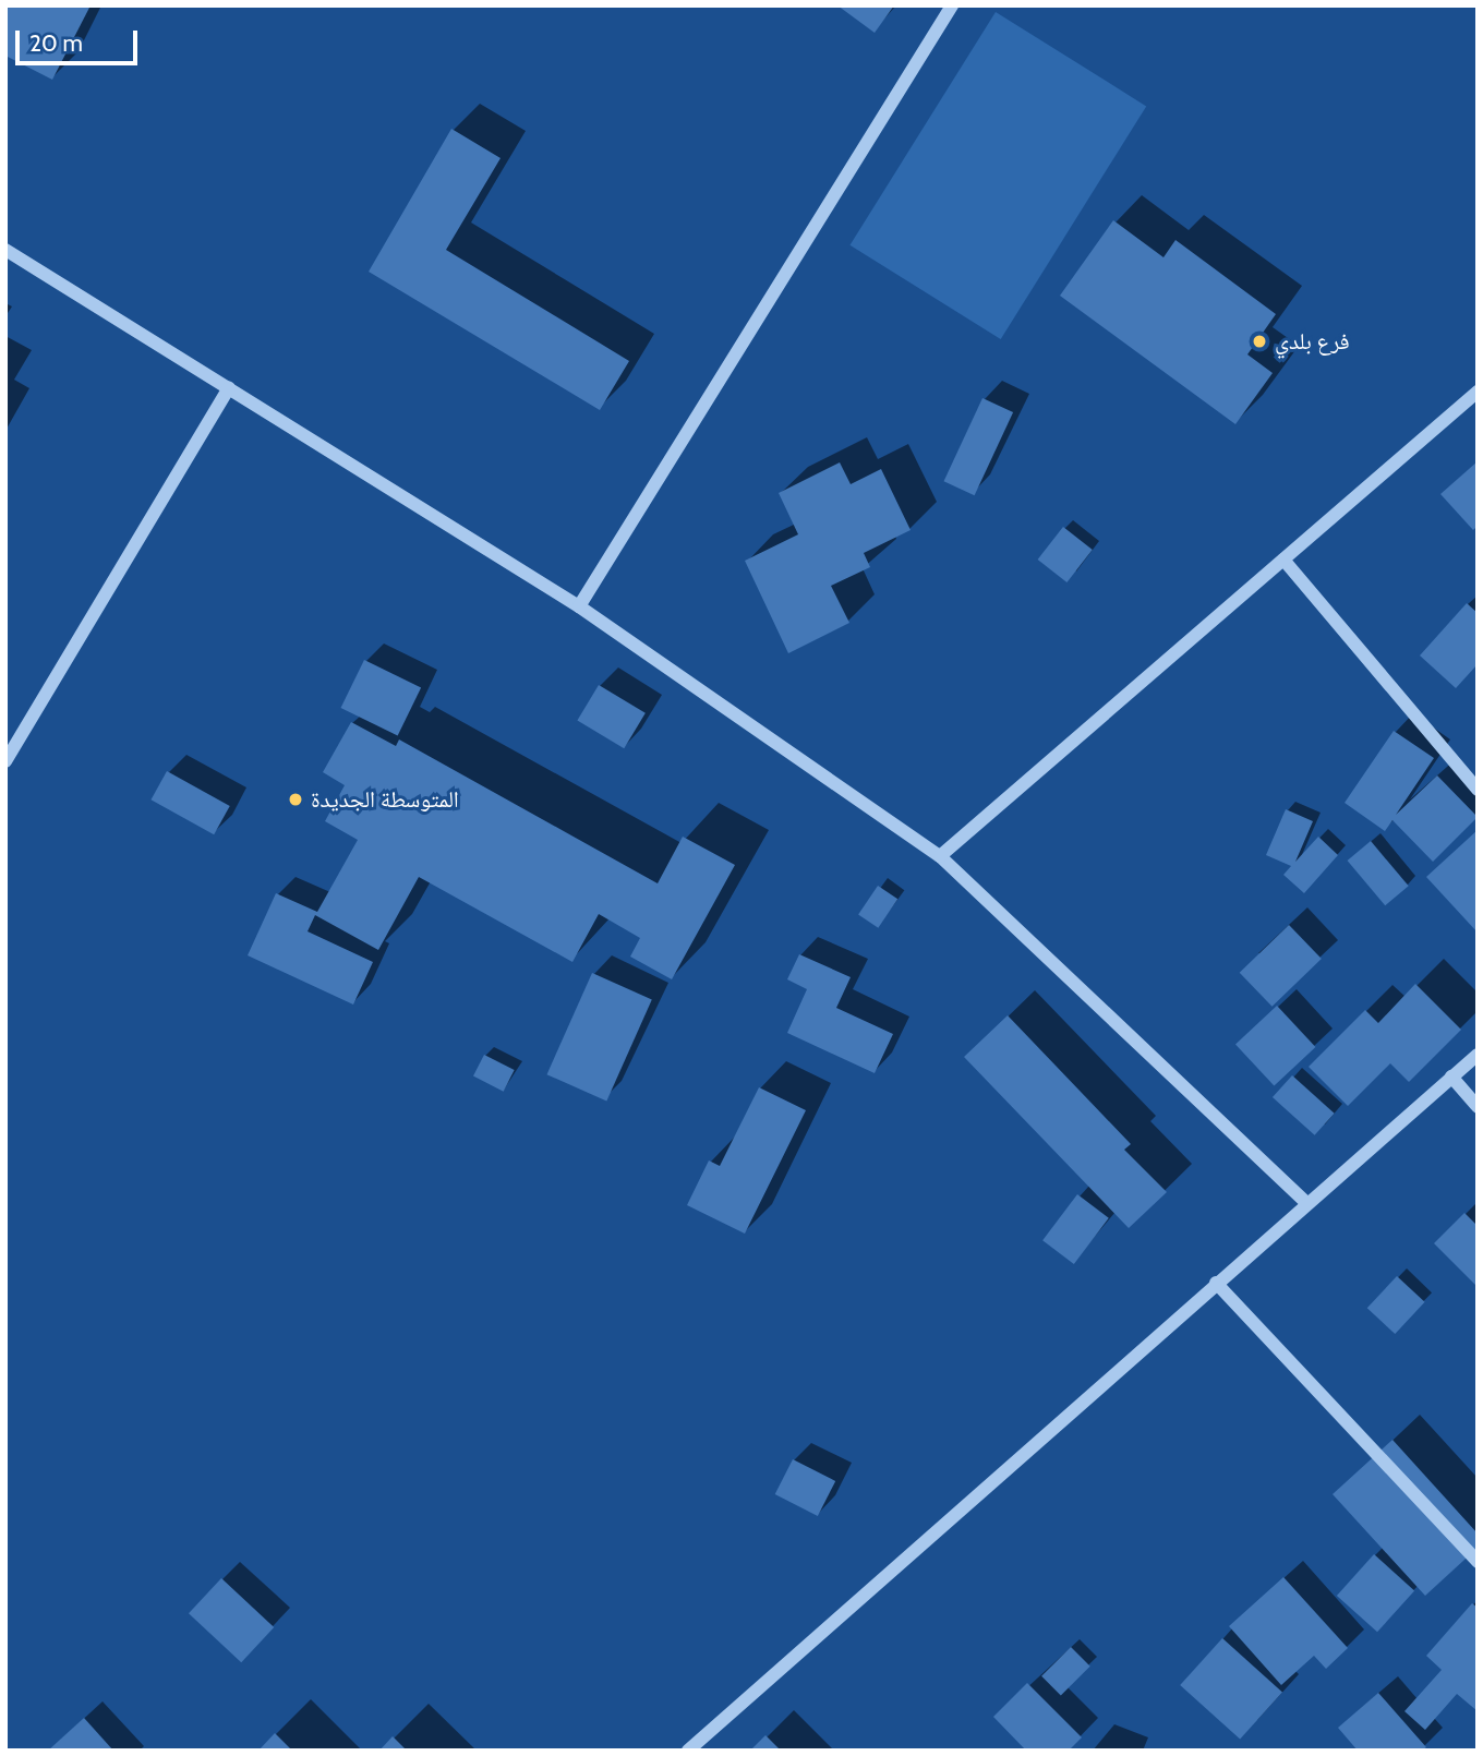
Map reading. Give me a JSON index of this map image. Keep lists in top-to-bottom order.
{
  "places": ["فرع بلدي", "المتوسطة الجديدة"],
  "scale_bar": "20 m"
}
